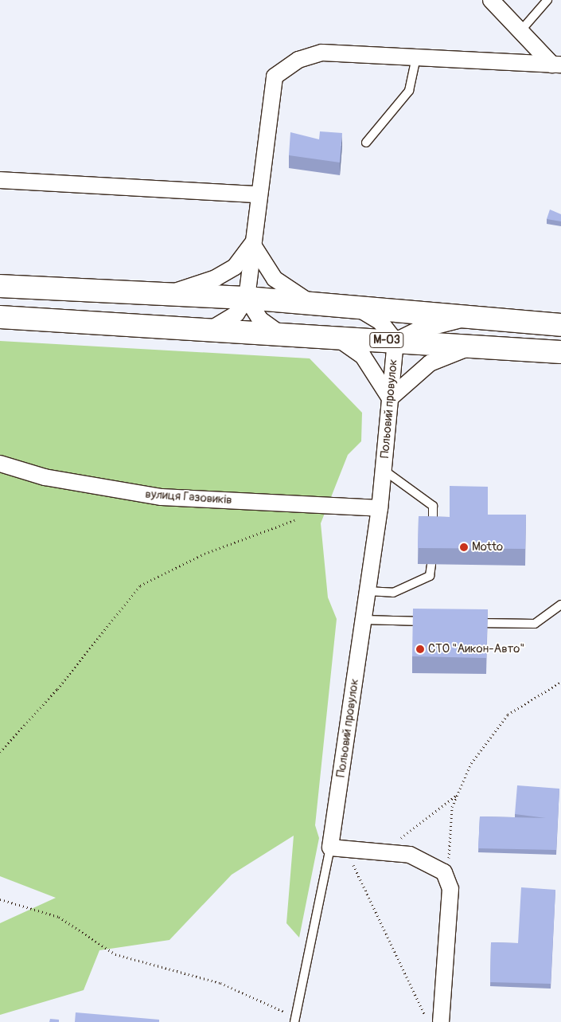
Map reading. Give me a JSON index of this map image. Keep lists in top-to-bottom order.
{
  "streets": {
    "highway": ["М-03"],
    "street": ["Польовий провулок", "вулиця Газовиків"]
  },
  "crossings": [
    ["М-03", "Польовий провулок"],
    ["Польовий провулок", "вулиця Газовиків"]
  ],
  "places": ["Motto", "СТО \"Аикон-Авто\""]
}
